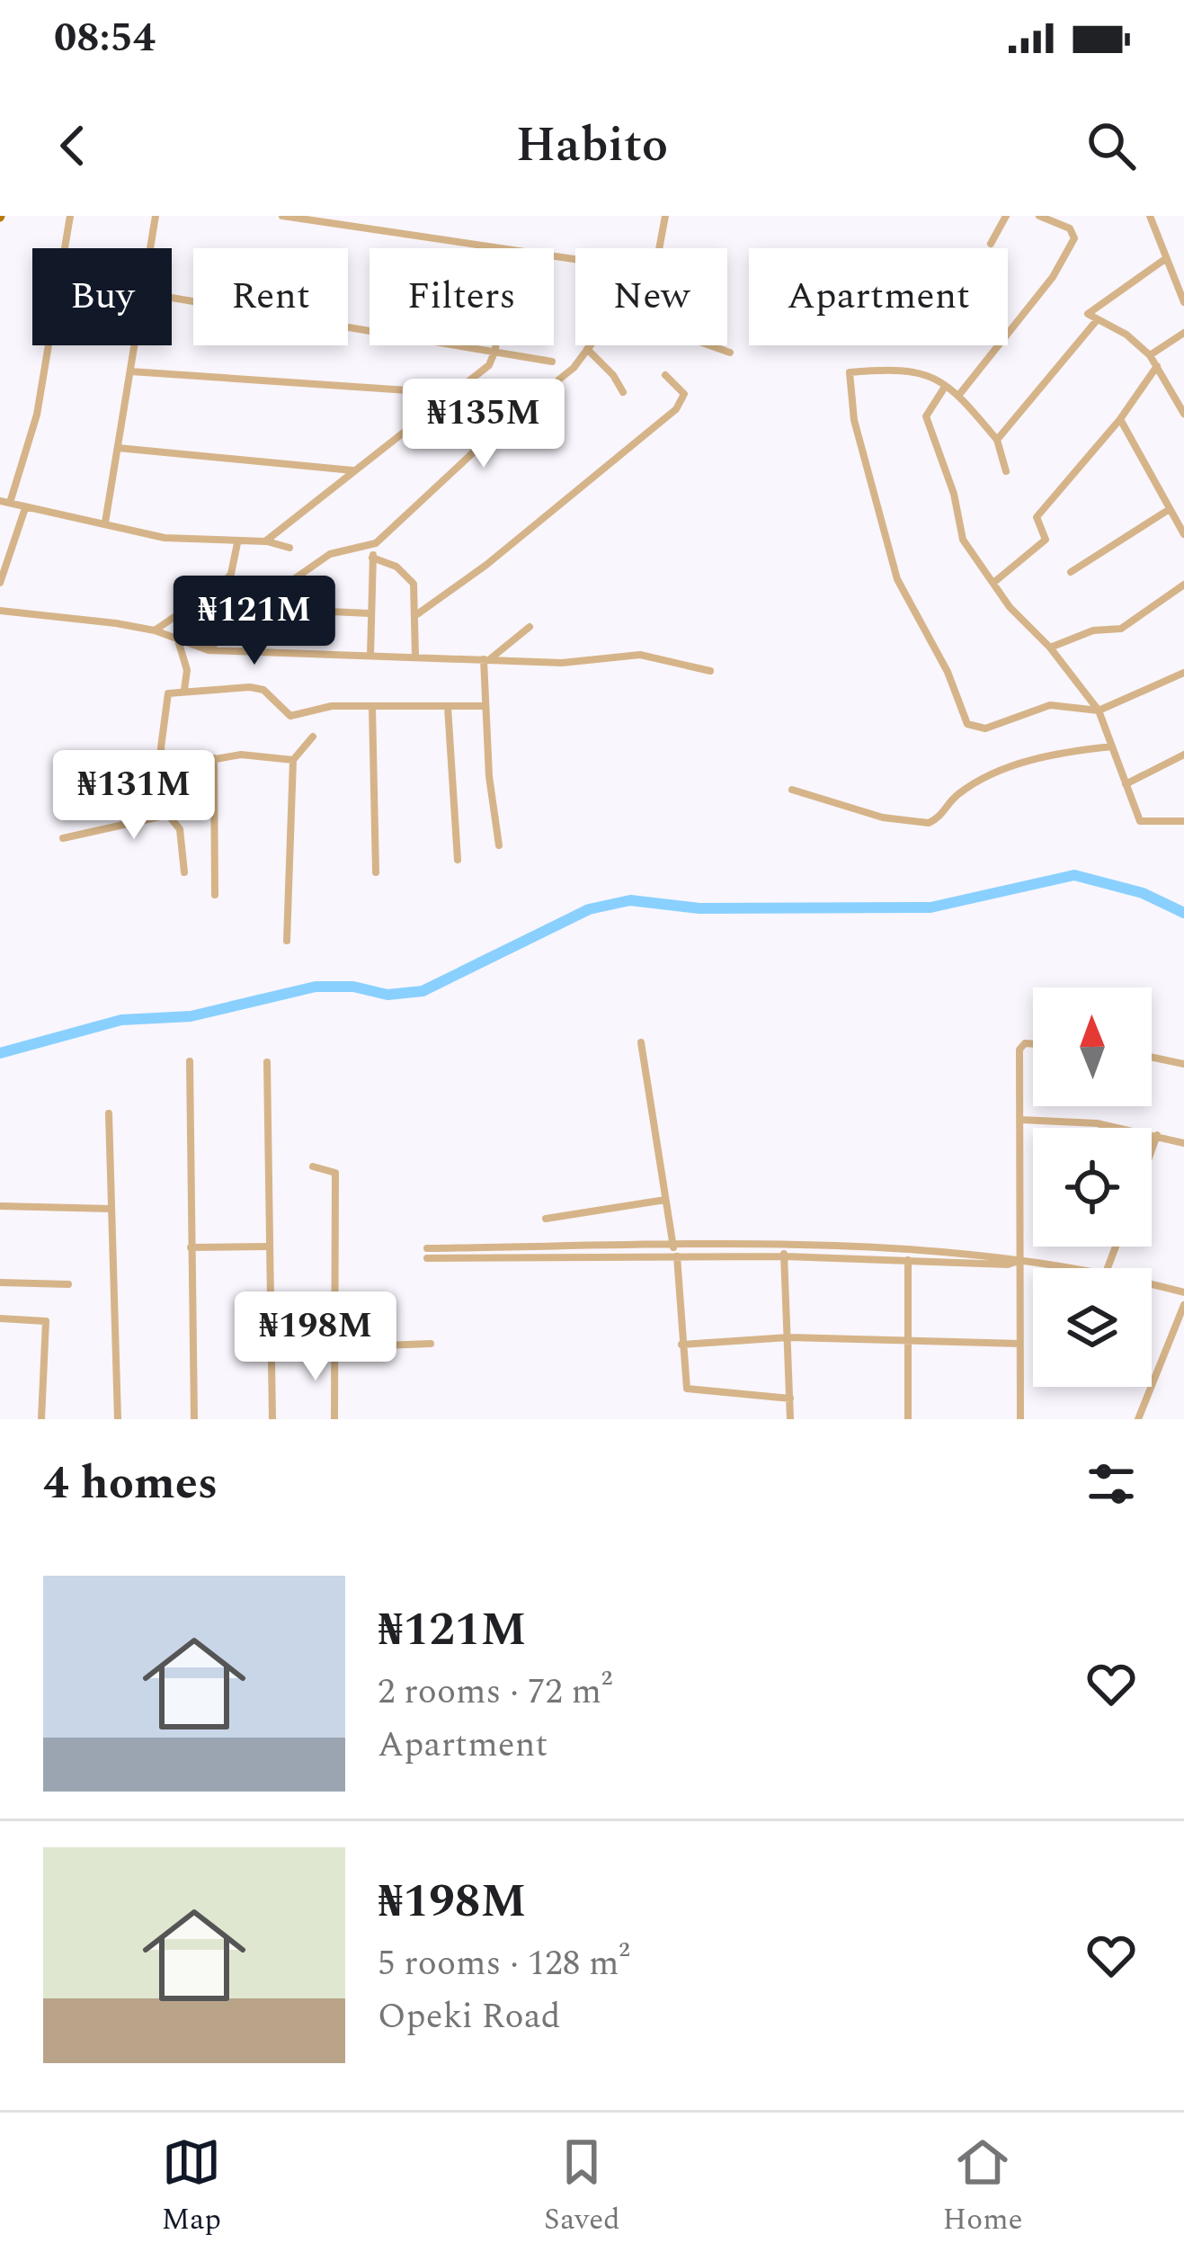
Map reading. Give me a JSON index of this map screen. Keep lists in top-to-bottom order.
{
  "north": "top",
  "page": {
    "status": "08:54",
    "header": "Habito",
    "chip": [
      "Buy",
      "Rent",
      "Filters",
      "New",
      "Apartment"
    ],
    "price": [
      "₦135M",
      "₦121M",
      "₦131M",
      "₦198M"
    ],
    "heading": "4 homes",
    "list": [
      {
        "name": "₦121M",
        "note": "2 rooms · 72 m² · Apartment"
      },
      {
        "name": "₦198M",
        "note": "5 rooms · 128 m² · Opeki Road"
      }
    ],
    "tabs": ["Map", "Saved", "Home"]
  }
}
